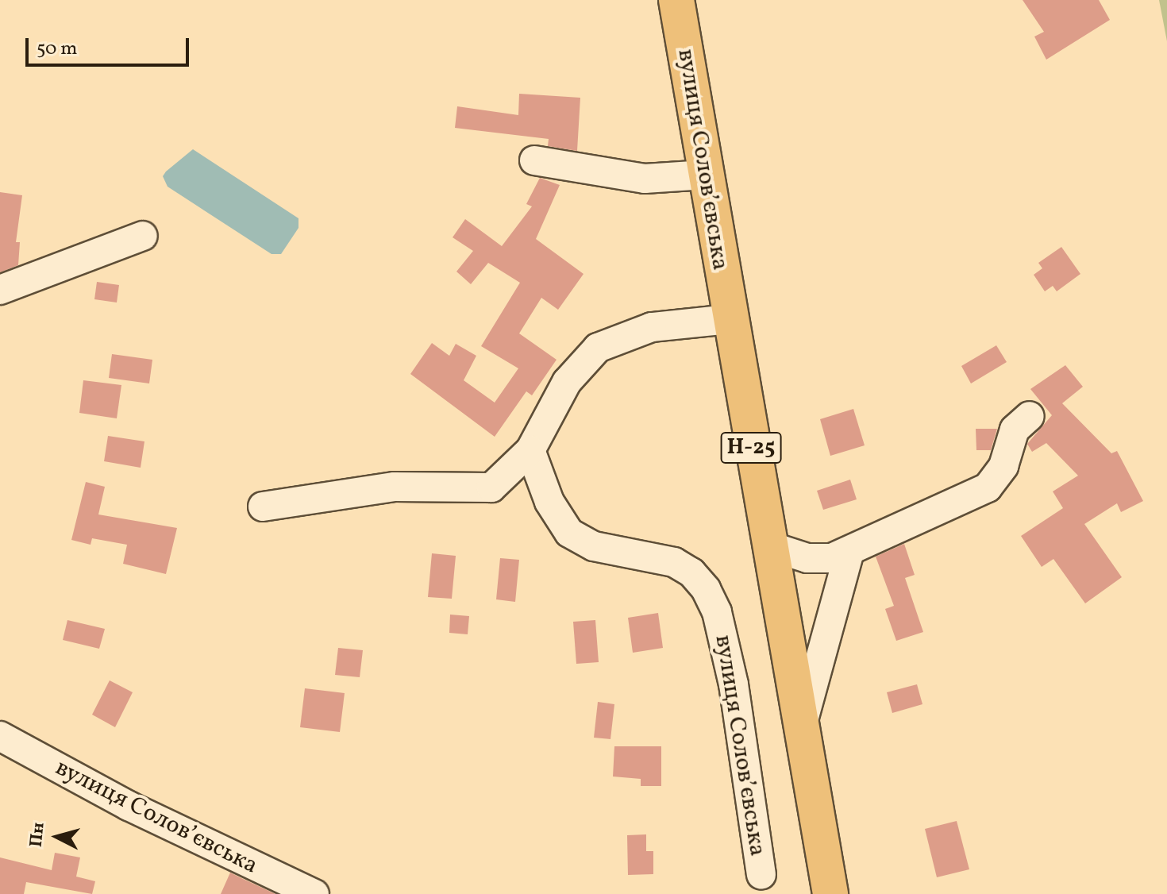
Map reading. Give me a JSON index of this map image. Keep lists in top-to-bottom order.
{
  "streets": {
    "main road": ["вулиця Соловʼєвська", "Н-25"]
  },
  "scale_bar": "50 m",
  "north": "left"
}
